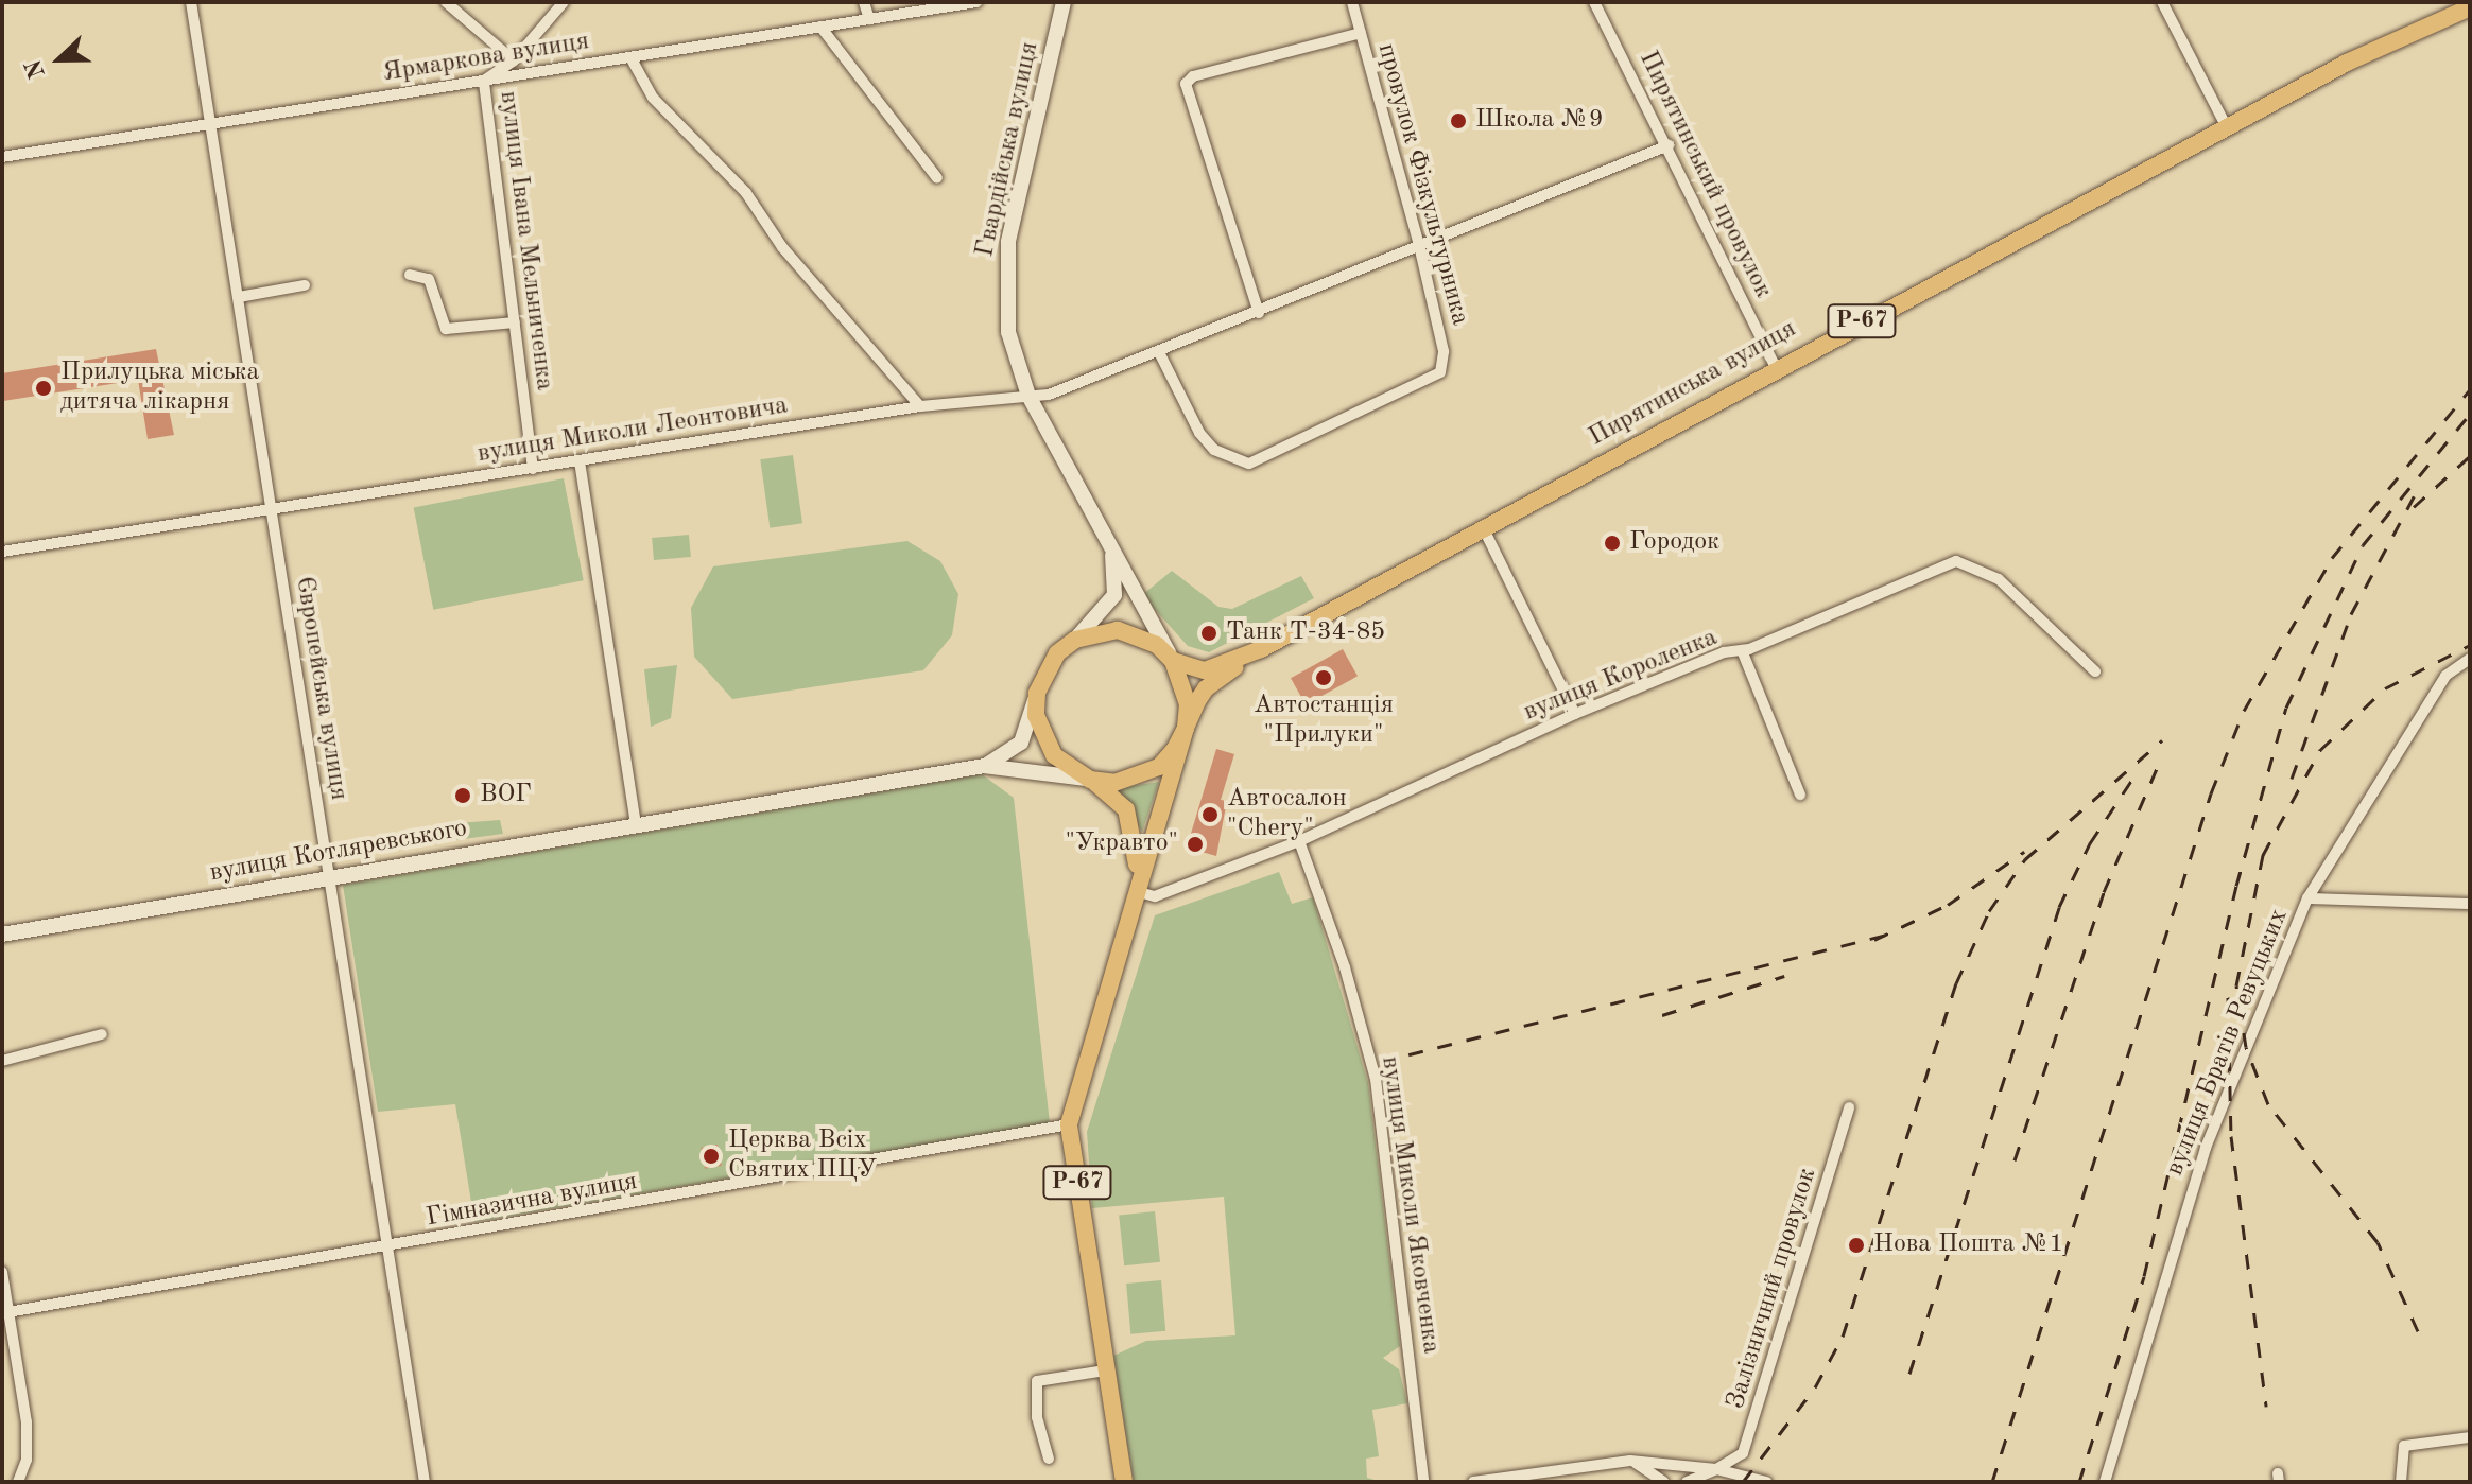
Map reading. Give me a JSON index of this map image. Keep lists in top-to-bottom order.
{
  "streets": {
    "main road": [
      "Гвардійська вулиця",
      "Р-67",
      "Пирятинська вулиця",
      "вулиця Котляревського"
    ],
    "street": [
      "Ярмаркова вулиця",
      "Пирятинський провулок",
      "провулок Фізкультурника",
      "вулиця Івана Мельниченка",
      "вулиця Миколи Леонтовича",
      "вулиця Короленка",
      "Європейська вулиця",
      "вулиця Братів Ревуцьких",
      "Гімназична вулиця",
      "вулиця Миколи Яковченка",
      "Залізничний провулок"
    ]
  },
  "crossings": [
    ["Ярмаркова вулиця", "вулиця Івана Мельниченка"],
    ["Ярмаркова вулиця", "Європейська вулиця"],
    ["Гвардійська вулиця", "Р-67"],
    ["Гвардійська вулиця", "вулиця Миколи Леонтовича"],
    ["Пирятинський провулок", "Пирятинська вулиця"],
    ["Пирятинський провулок", "вулиця Миколи Леонтовича"],
    ["провулок Фізкультурника", "вулиця Миколи Леонтовича"],
    ["вулиця Івана Мельниченка", "вулиця Миколи Леонтовича"],
    ["Р-67", "Пирятинська вулиця"],
    ["Р-67", "вулиця Короленка"],
    ["Р-67", "Гімназична вулиця"],
    ["вулиця Миколи Леонтовича", "Європейська вулиця"],
    ["вулиця Короленка", "вулиця Миколи Яковченка"],
    ["Європейська вулиця", "вулиця Котляревського"],
    ["Європейська вулиця", "Гімназична вулиця"]
  ],
  "places": [
    "Школа №9",
    "Прилуцька міська дитяча лікарня",
    "Городок",
    "Танк Т-34-85",
    "Автостанція \"Прилуки\"",
    "ВОГ",
    "Автосалон \"Chery\"",
    "\"Укравто\"",
    "Церква Всіх Святих ПЦУ",
    "Нова Пошта №1"
  ],
  "north": "left"
}
